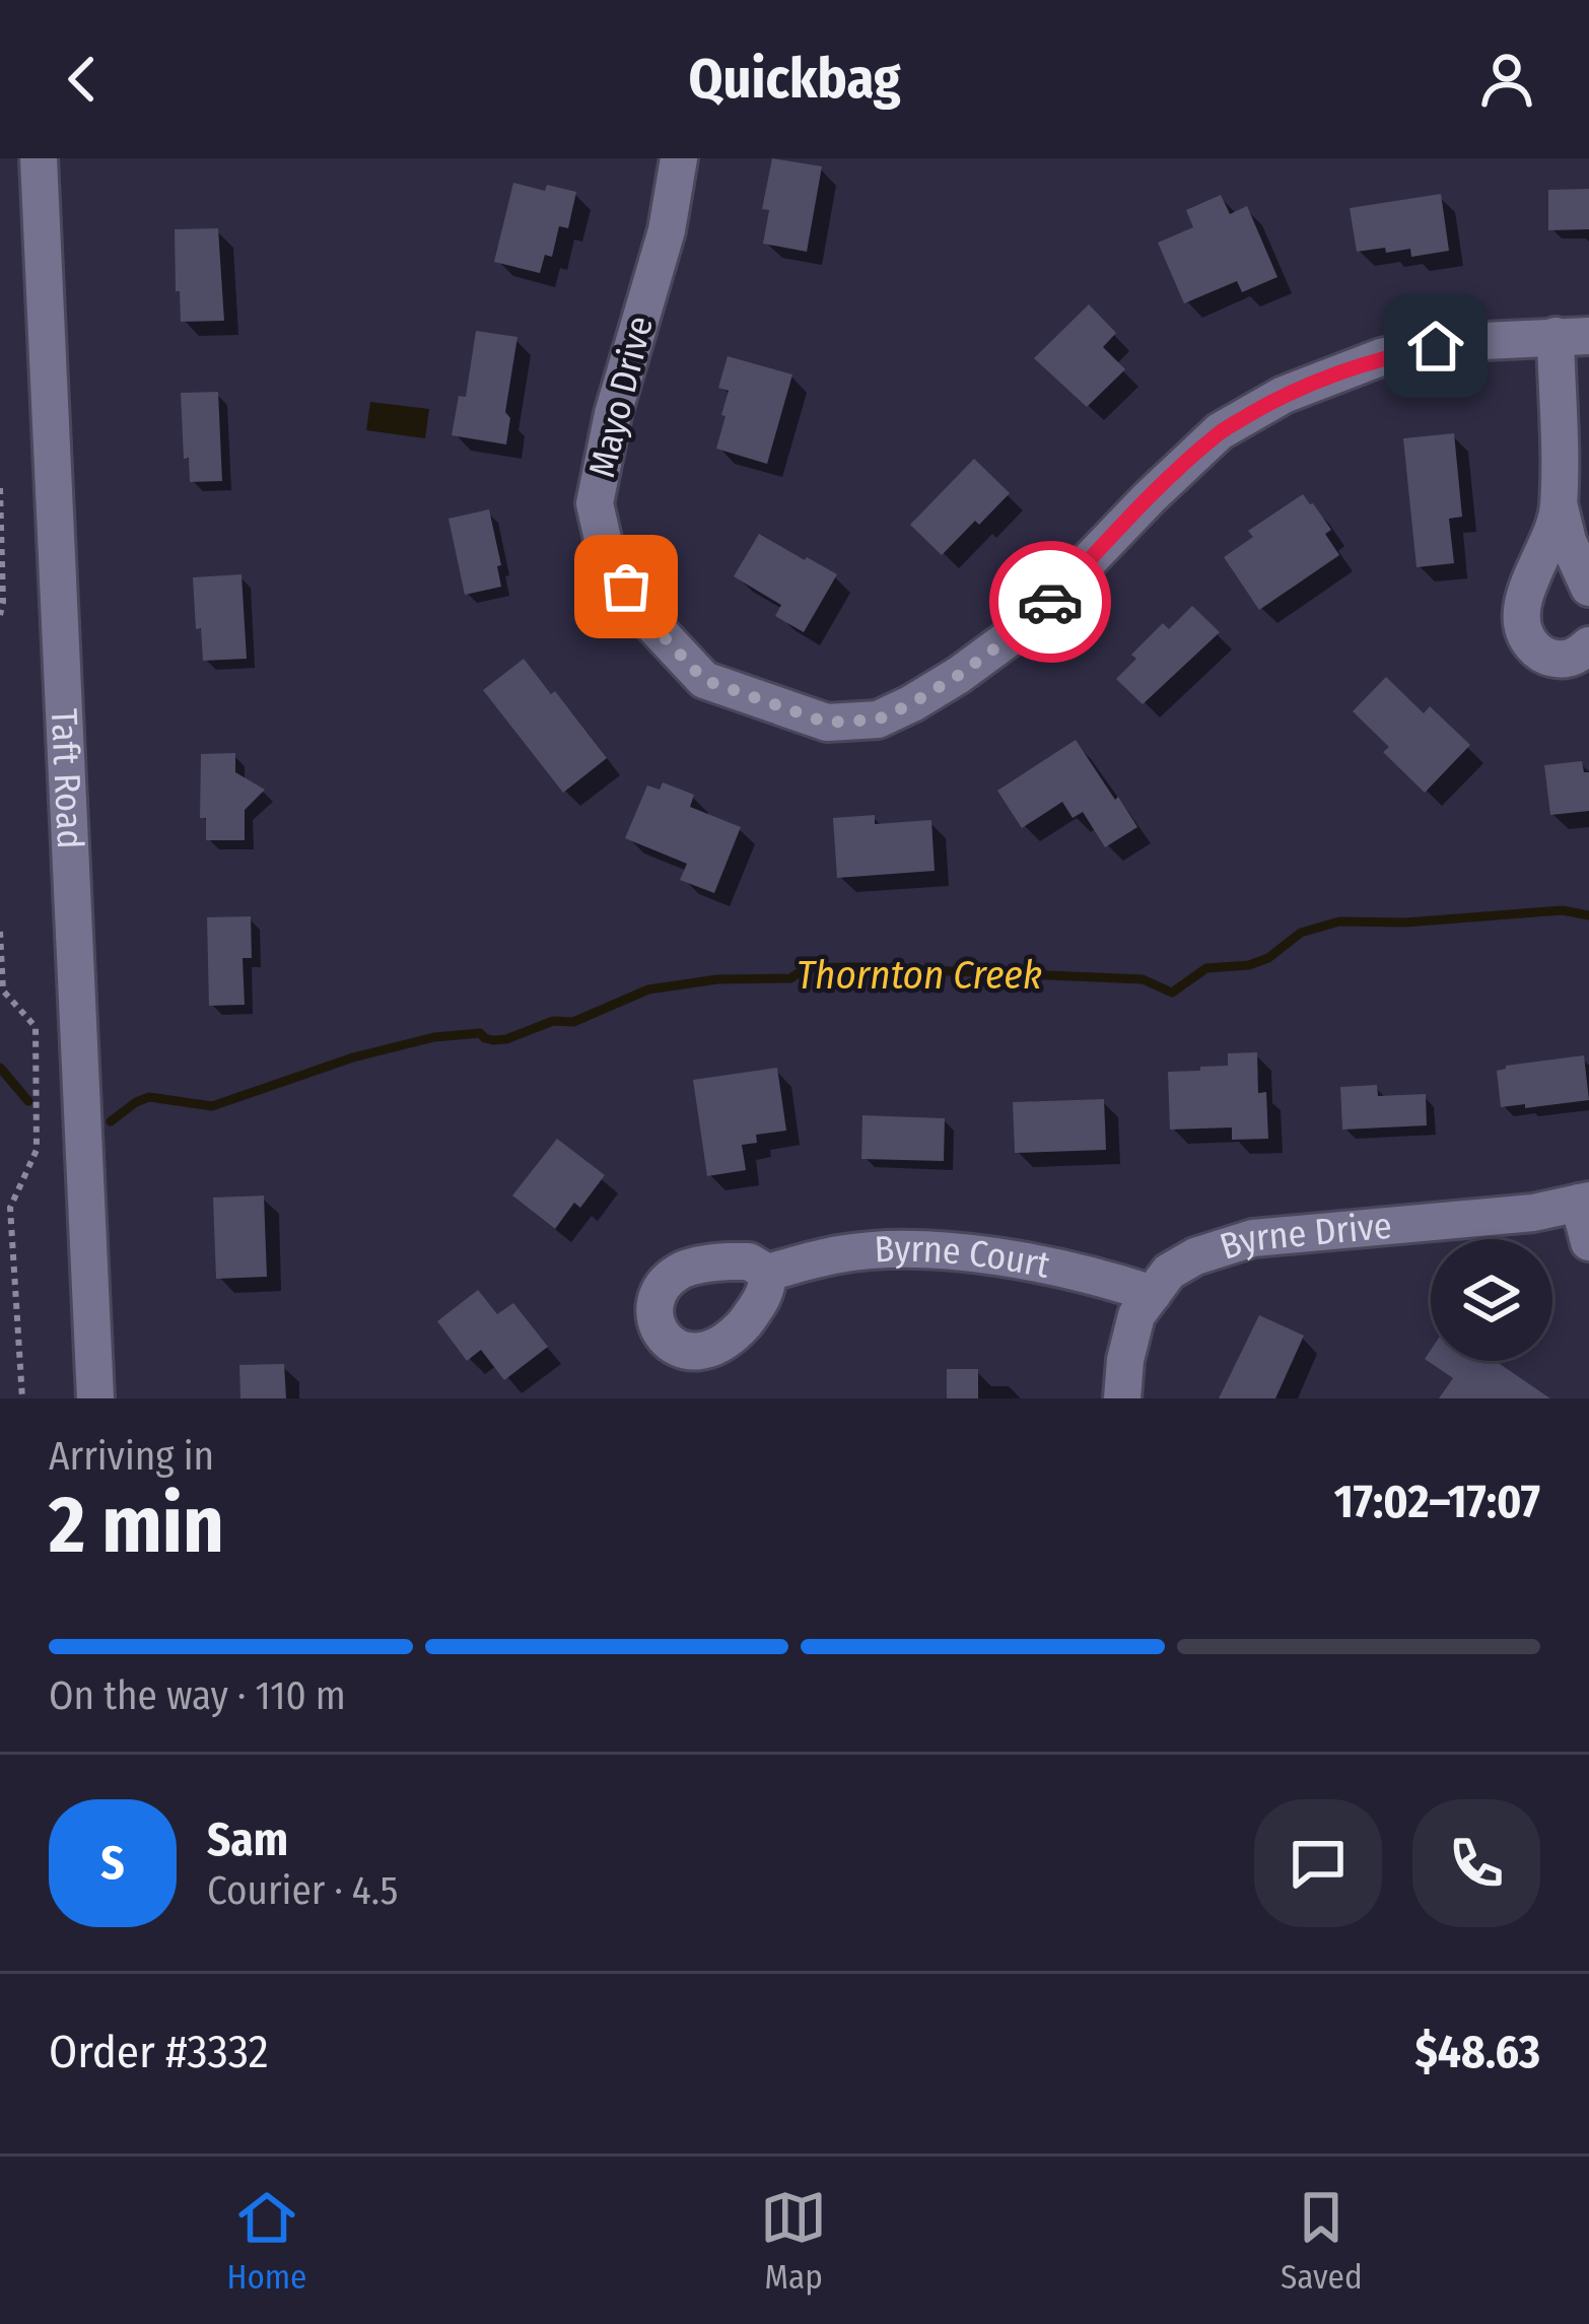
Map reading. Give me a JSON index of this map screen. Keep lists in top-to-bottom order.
{
  "streets": {
    "street": [
      "Mayo Drive",
      "Taft Road",
      "Byrne Drive",
      "Byrne Court"
    ]
  },
  "crossings": [
    ["Byrne Drive", "Byrne Court"]
  ],
  "water": ["Thornton Creek"],
  "page": {
    "header": "Quickbag",
    "heading": ["2 min", "Arriving in", "17:02–17:07"],
    "panel": [
      "Sam",
      "Courier · 4.5",
      "Order #3332",
      "$48.63"
    ],
    "bar": "On the way · 110 m",
    "round": "S",
    "tabs": ["Home", "Map", "Saved"]
  }
}
